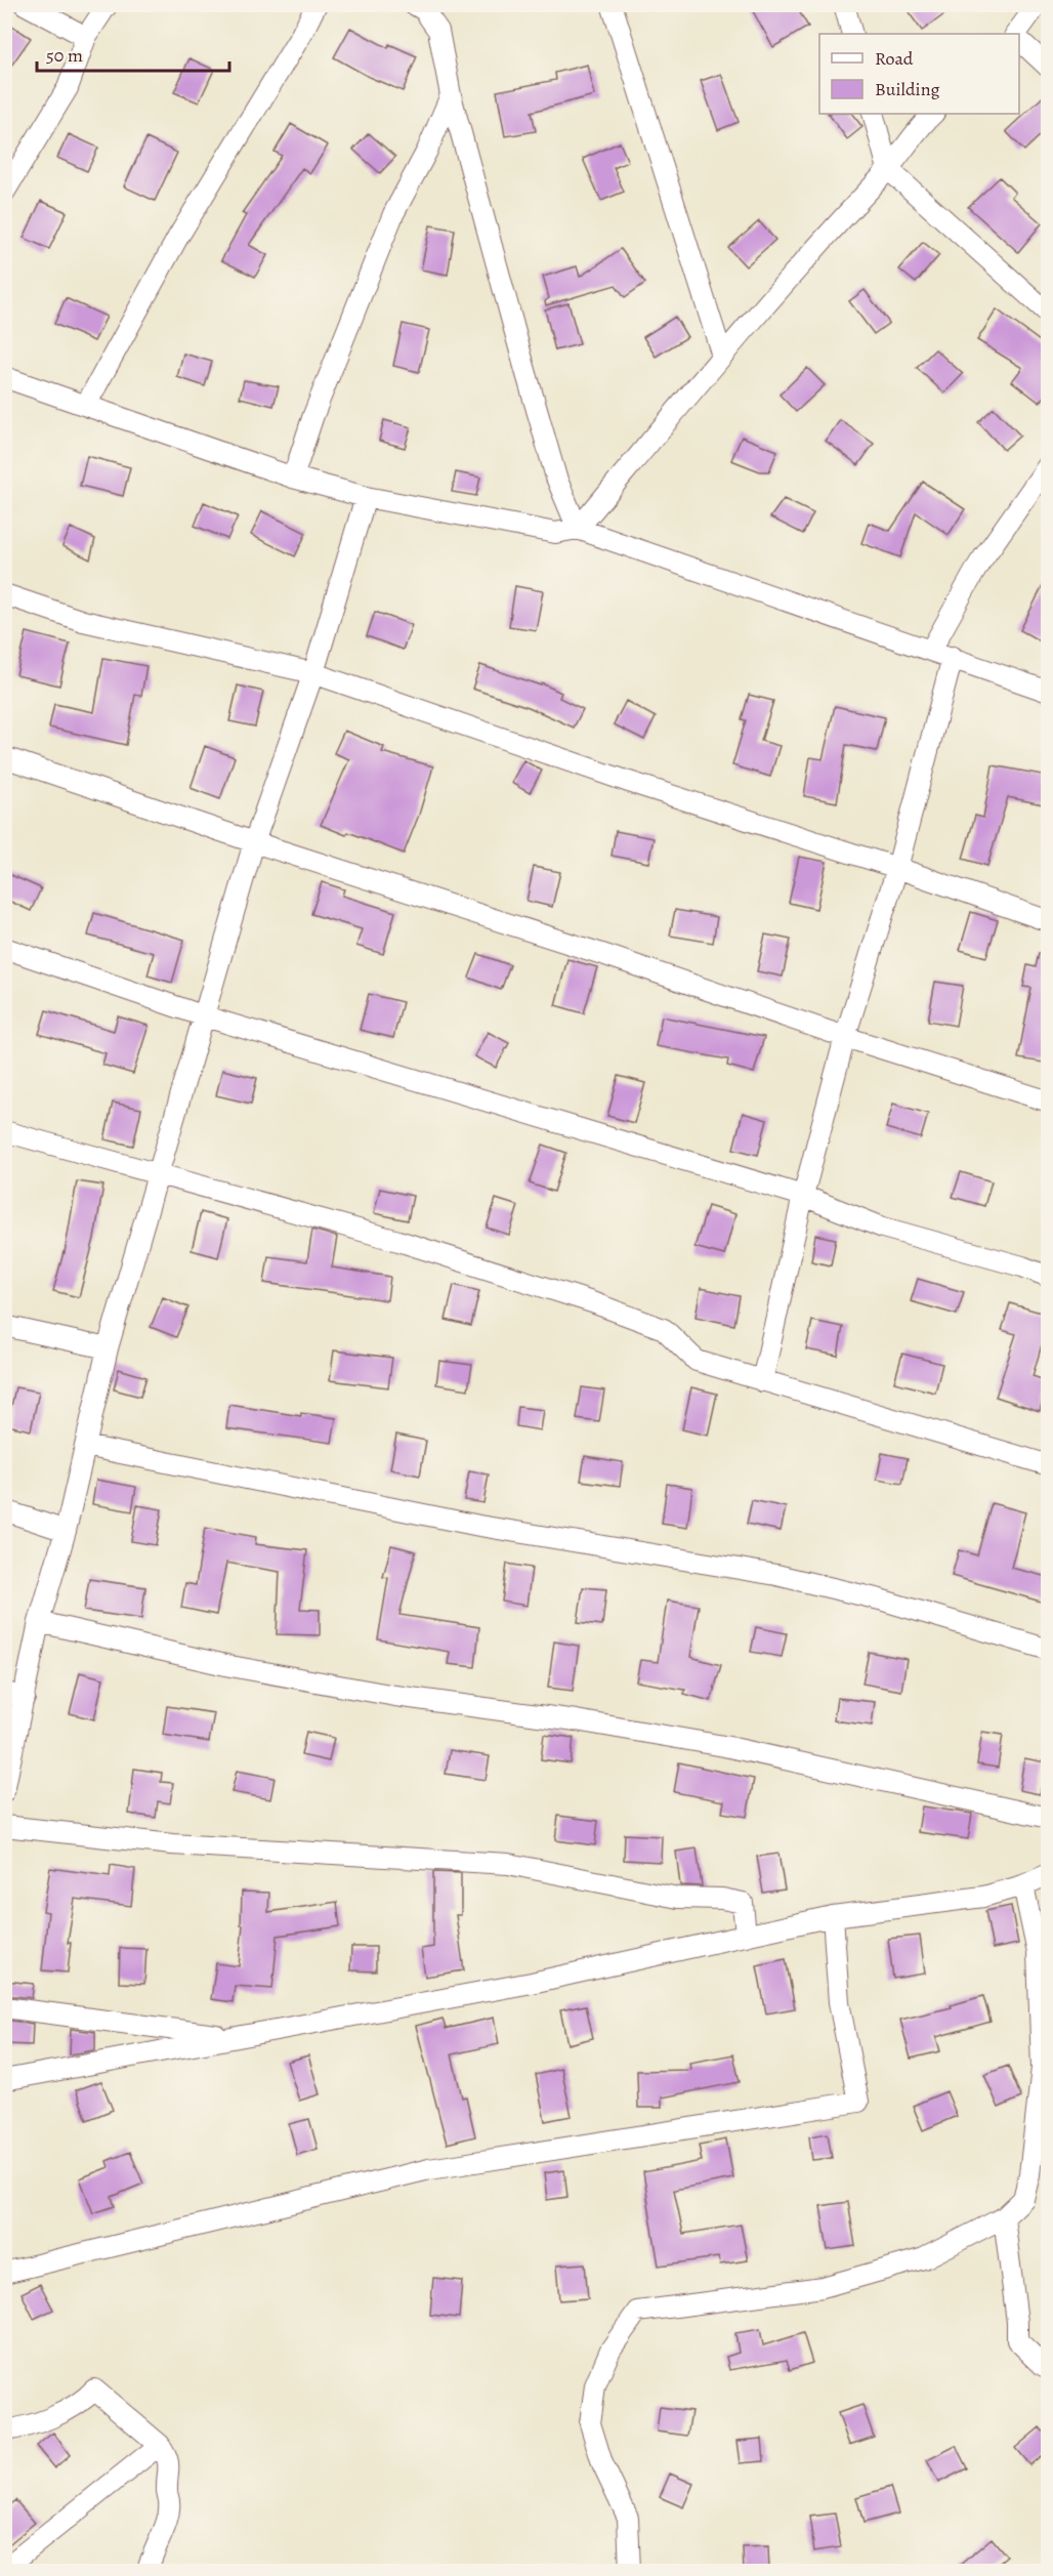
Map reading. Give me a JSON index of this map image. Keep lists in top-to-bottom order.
{
  "legend": ["Road", "Building"],
  "scale_bar": "50 m"
}
